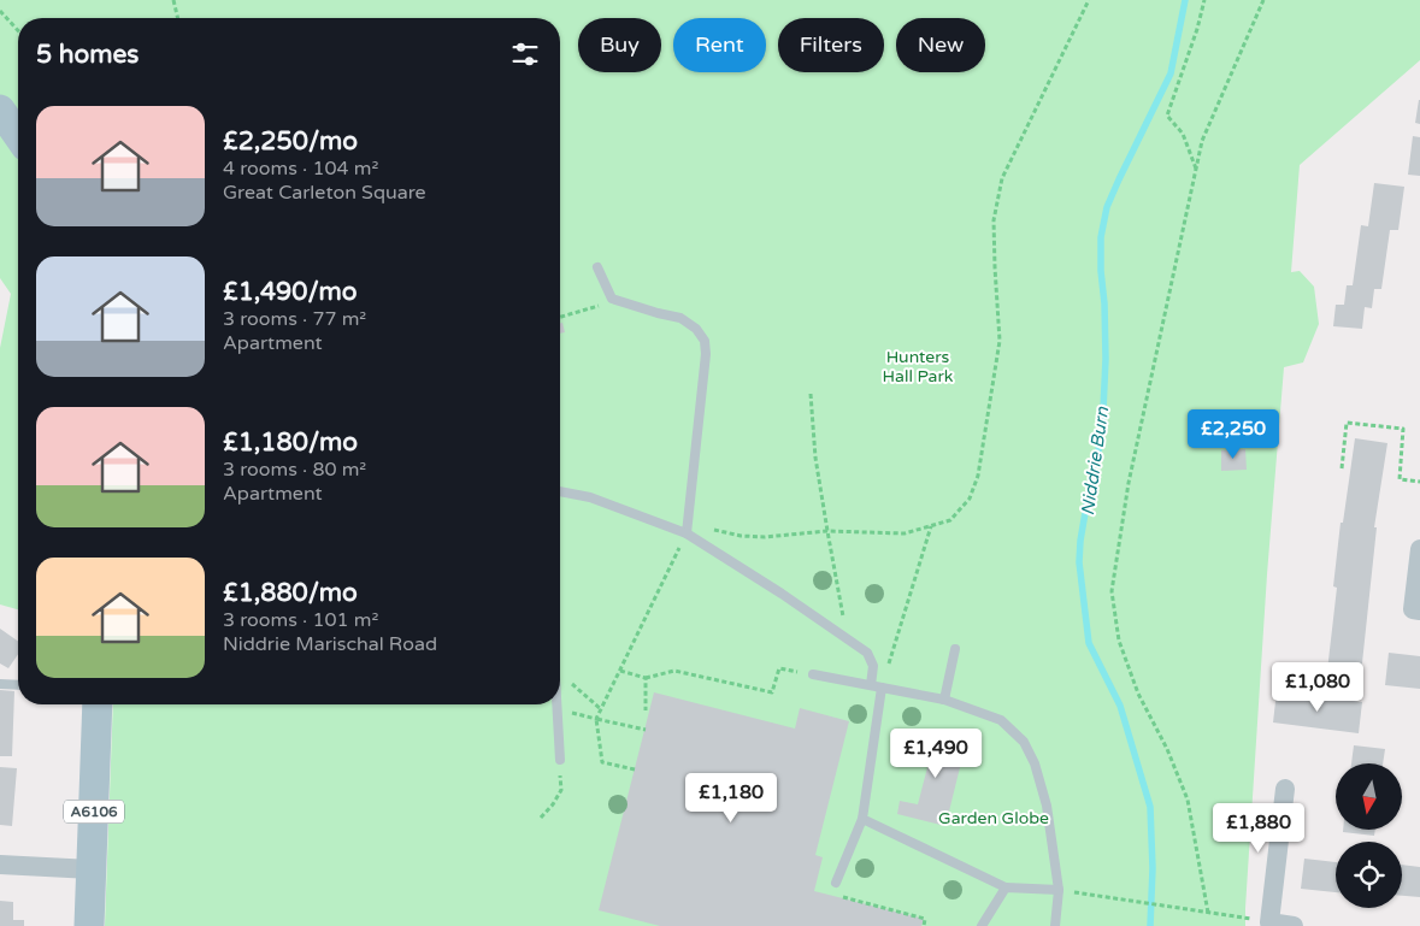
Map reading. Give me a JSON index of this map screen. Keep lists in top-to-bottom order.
{
  "streets": {
    "main road": ["A6106"]
  },
  "water": ["Niddrie Burn"],
  "parks": ["Hunters Hall Park", "Garden Globe"],
  "north": "bottom",
  "page": {
    "chip": [
      "Buy",
      "Rent",
      "Filters",
      "New"
    ],
    "heading": "5 homes",
    "list": [
      {
        "name": "£2,250/mo",
        "note": "4 rooms · 104 m² · Great Carleton Square"
      },
      {
        "name": "£1,490/mo",
        "note": "3 rooms · 77 m² · Apartment"
      },
      {
        "name": "£1,180/mo",
        "note": "3 rooms · 80 m² · Apartment"
      },
      {
        "name": "£1,880/mo",
        "note": "3 rooms · 101 m² · Niddrie Marischal Road"
      }
    ],
    "price": [
      "£2,250",
      "£1,080",
      "£1,490",
      "£1,180",
      "£1,880"
    ]
  }
}
